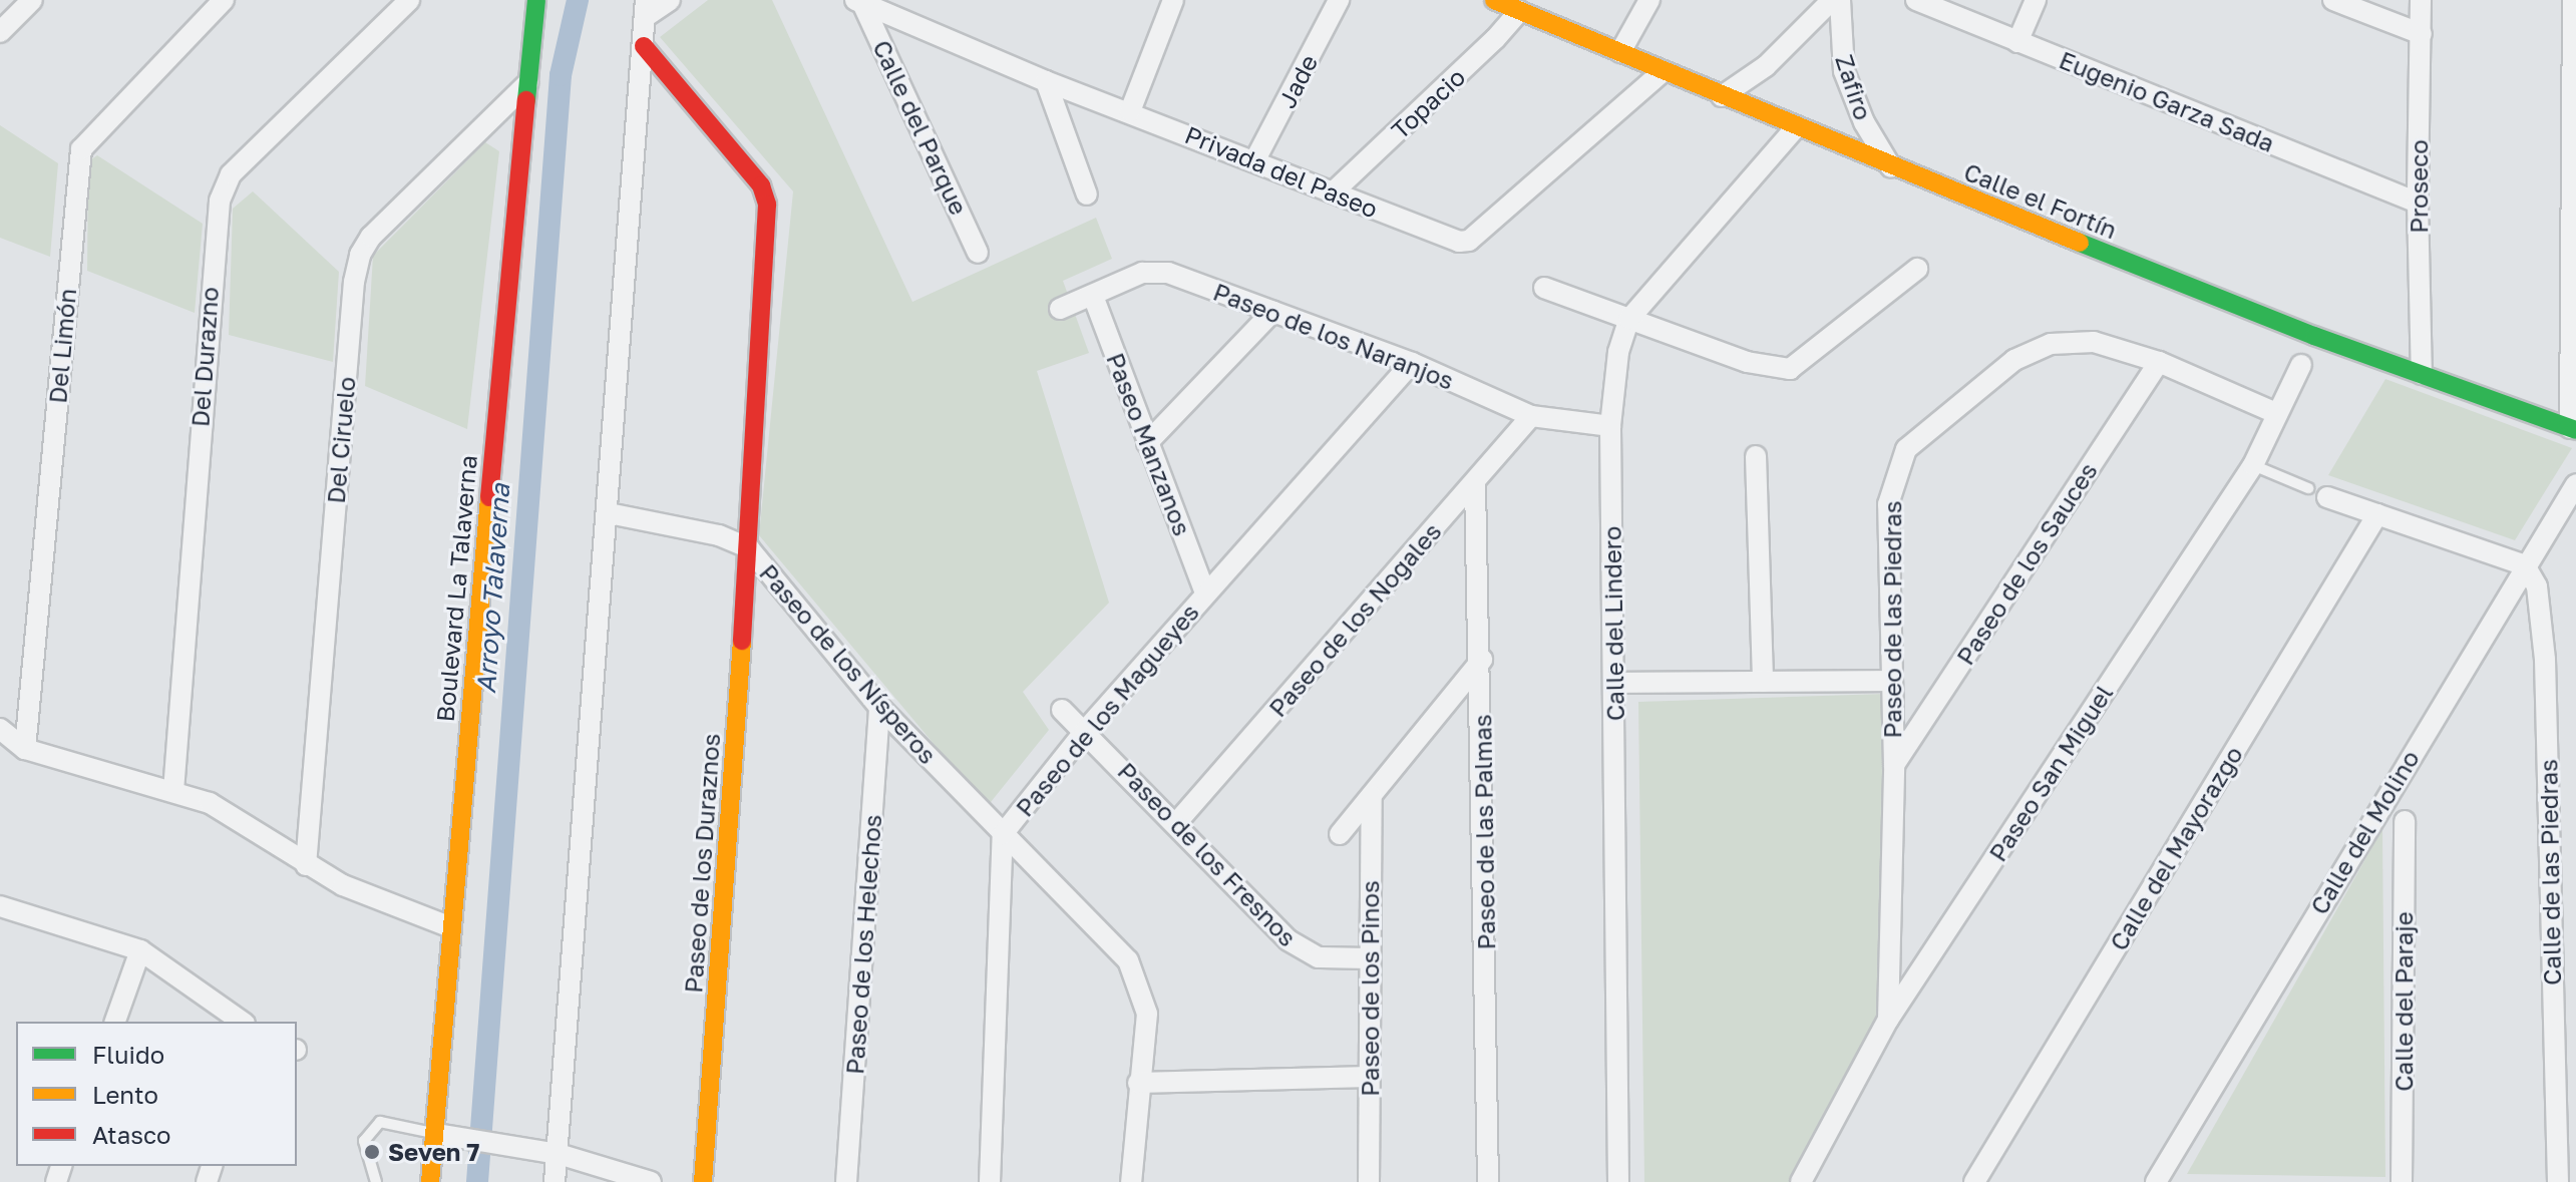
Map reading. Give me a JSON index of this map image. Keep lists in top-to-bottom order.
{
  "streets": {
    "street": [
      "Jade",
      "Zafiro",
      "Eugenio Garza Sada",
      "Topacio",
      "Calle del Parque",
      "Privada del Paseo",
      "Proseco",
      "Calle el Fortín",
      "Paseo de los Naranjos",
      "Del Limón",
      "Del Durazno",
      "Del Ciruelo",
      "Paseo Manzanos",
      "Paseo de los Sauces",
      "Boulevard La Talaverna",
      "Paseo de los Nogales",
      "Paseo de las Piedras",
      "Calle del Lindero",
      "Paseo de los Nísperos",
      "Paseo de los Magueyes",
      "Paseo San Miguel",
      "Paseo de las Palmas",
      "Calle del Molino",
      "Calle del Mayorazgo",
      "Paseo de los Fresnos",
      "Paseo de los Duraznos",
      "Calle de las Piedras",
      "Paseo de los Helechos",
      "Paseo de los Pinos",
      "Calle del Paraje"
    ]
  },
  "crossings": [
    ["Jade", "Privada del Paseo"],
    ["Zafiro", "Calle el Fortín"],
    ["Eugenio Garza Sada", "Proseco"],
    ["Topacio", "Privada del Paseo"],
    ["Topacio", "Calle el Fortín"],
    ["Calle del Parque", "Privada del Paseo"],
    ["Privada del Paseo", "Calle el Fortín"],
    ["Proseco", "Calle el Fortín"],
    ["Calle el Fortín", "Calle del Lindero"],
    ["Paseo de los Naranjos", "Paseo Manzanos"],
    ["Paseo de los Naranjos", "Paseo de los Nogales"],
    ["Paseo de los Naranjos", "Calle del Lindero"],
    ["Paseo de los Naranjos", "Paseo de los Magueyes"],
    ["Del Ciruelo", "Boulevard La Talaverna"],
    ["Paseo Manzanos", "Paseo de los Magueyes"],
    ["Paseo de los Sauces", "Paseo de las Piedras"],
    ["Paseo de los Nogales", "Paseo de las Palmas"],
    ["Paseo de los Nogales", "Paseo de los Fresnos"],
    ["Paseo de las Piedras", "Paseo San Miguel"],
    ["Paseo de los Nísperos", "Paseo de los Magueyes"],
    ["Paseo de los Nísperos", "Paseo de los Duraznos"],
    ["Paseo de los Nísperos", "Paseo de los Helechos"],
    ["Paseo de los Magueyes", "Paseo de los Fresnos"],
    ["Calle del Molino", "Calle de las Piedras"],
    ["Paseo de los Fresnos", "Paseo de los Pinos"]
  ],
  "water": ["Arroyo Talaverna"],
  "places": ["Seven 7"],
  "legend": ["Fluido", "Lento", "Atasco"]
}
